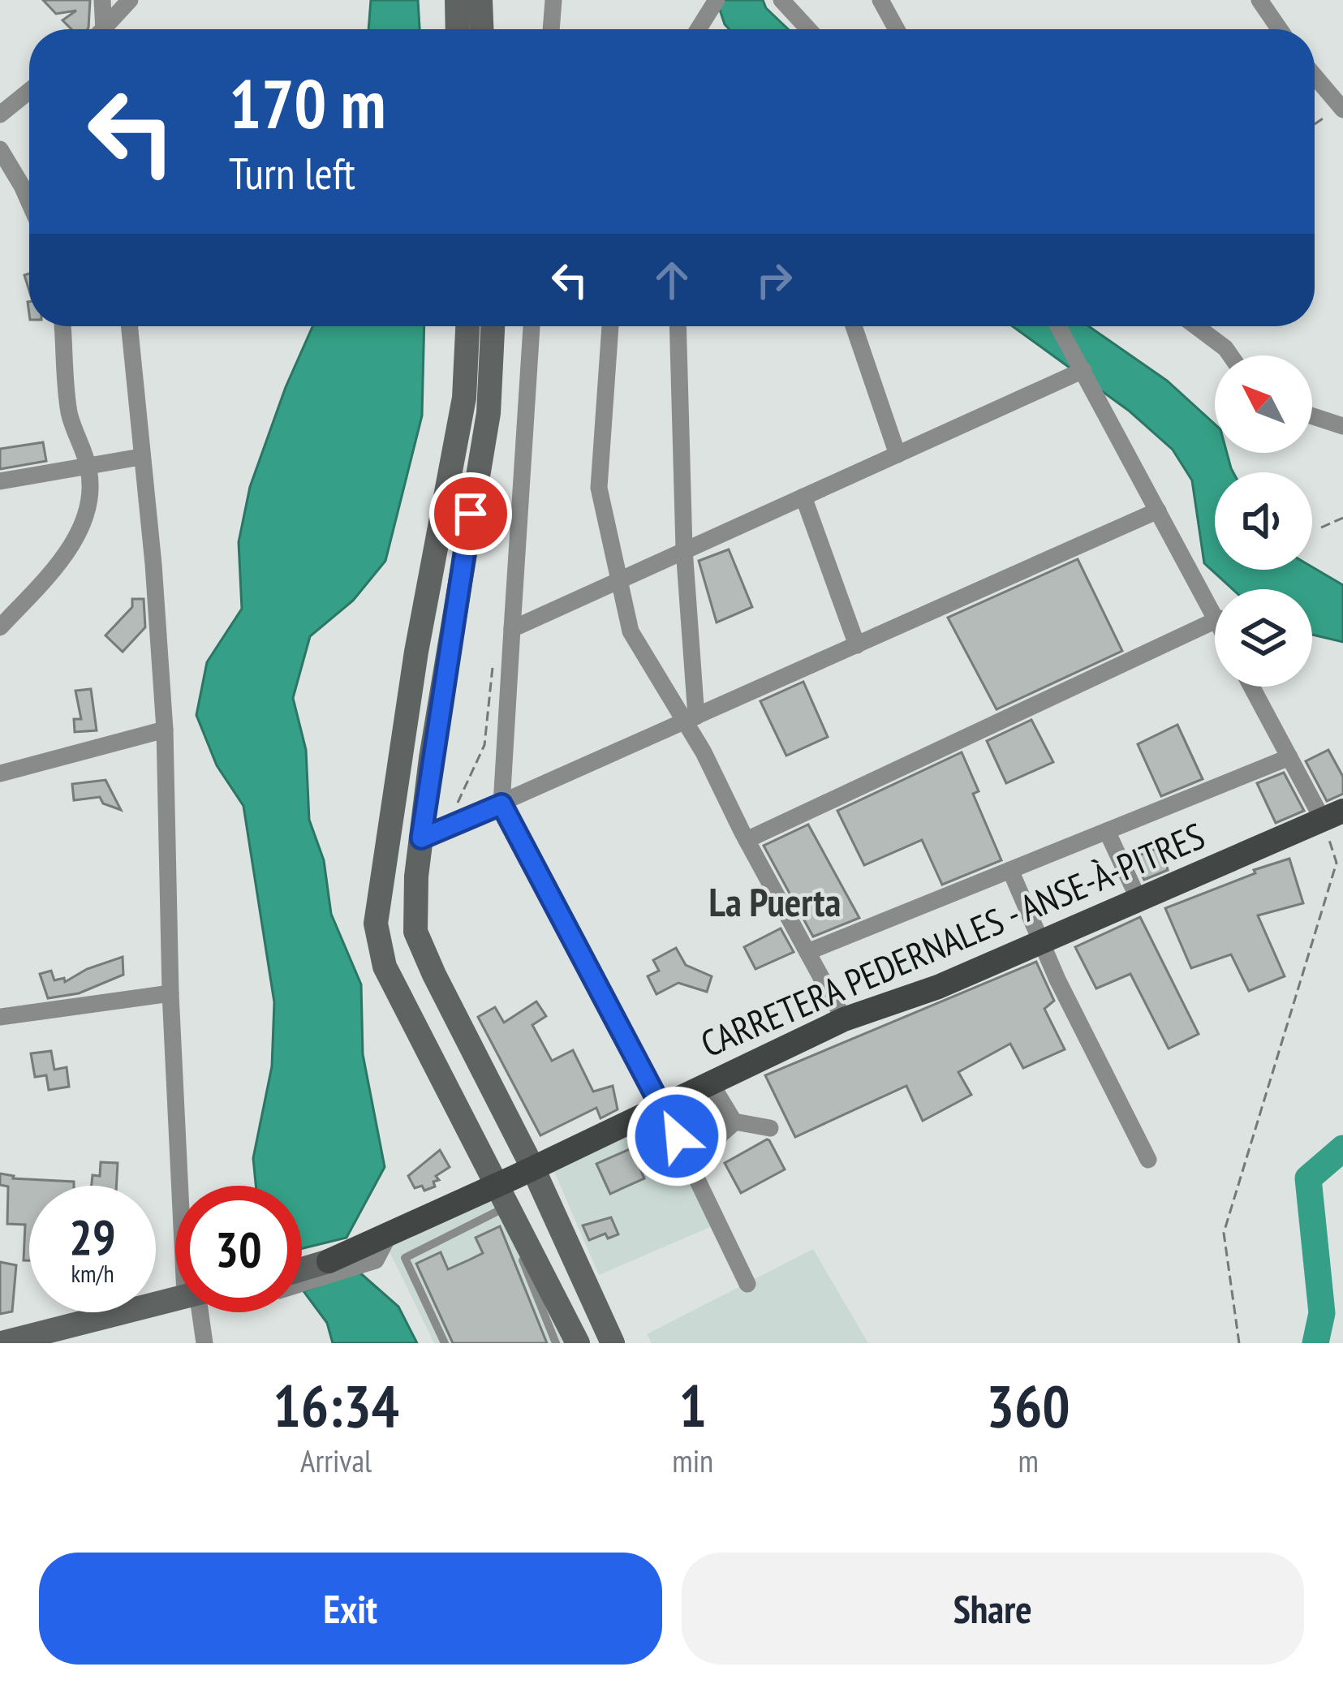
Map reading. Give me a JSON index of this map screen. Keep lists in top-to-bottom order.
{
  "streets": {
    "main road": ["CARRETERA PEDERNALES - ANSE-À-PITRES"]
  },
  "districts": ["La Puerta"],
  "north": "top left",
  "page": {
    "turn": ["170 m", "Turn left"],
    "speed": "29 km/h",
    "limit": "30",
    "eta": [
      "16:34",
      "Arrival",
      "1",
      "min",
      "360",
      "m"
    ],
    "buttons": ["Exit", "Share"]
  }
}
